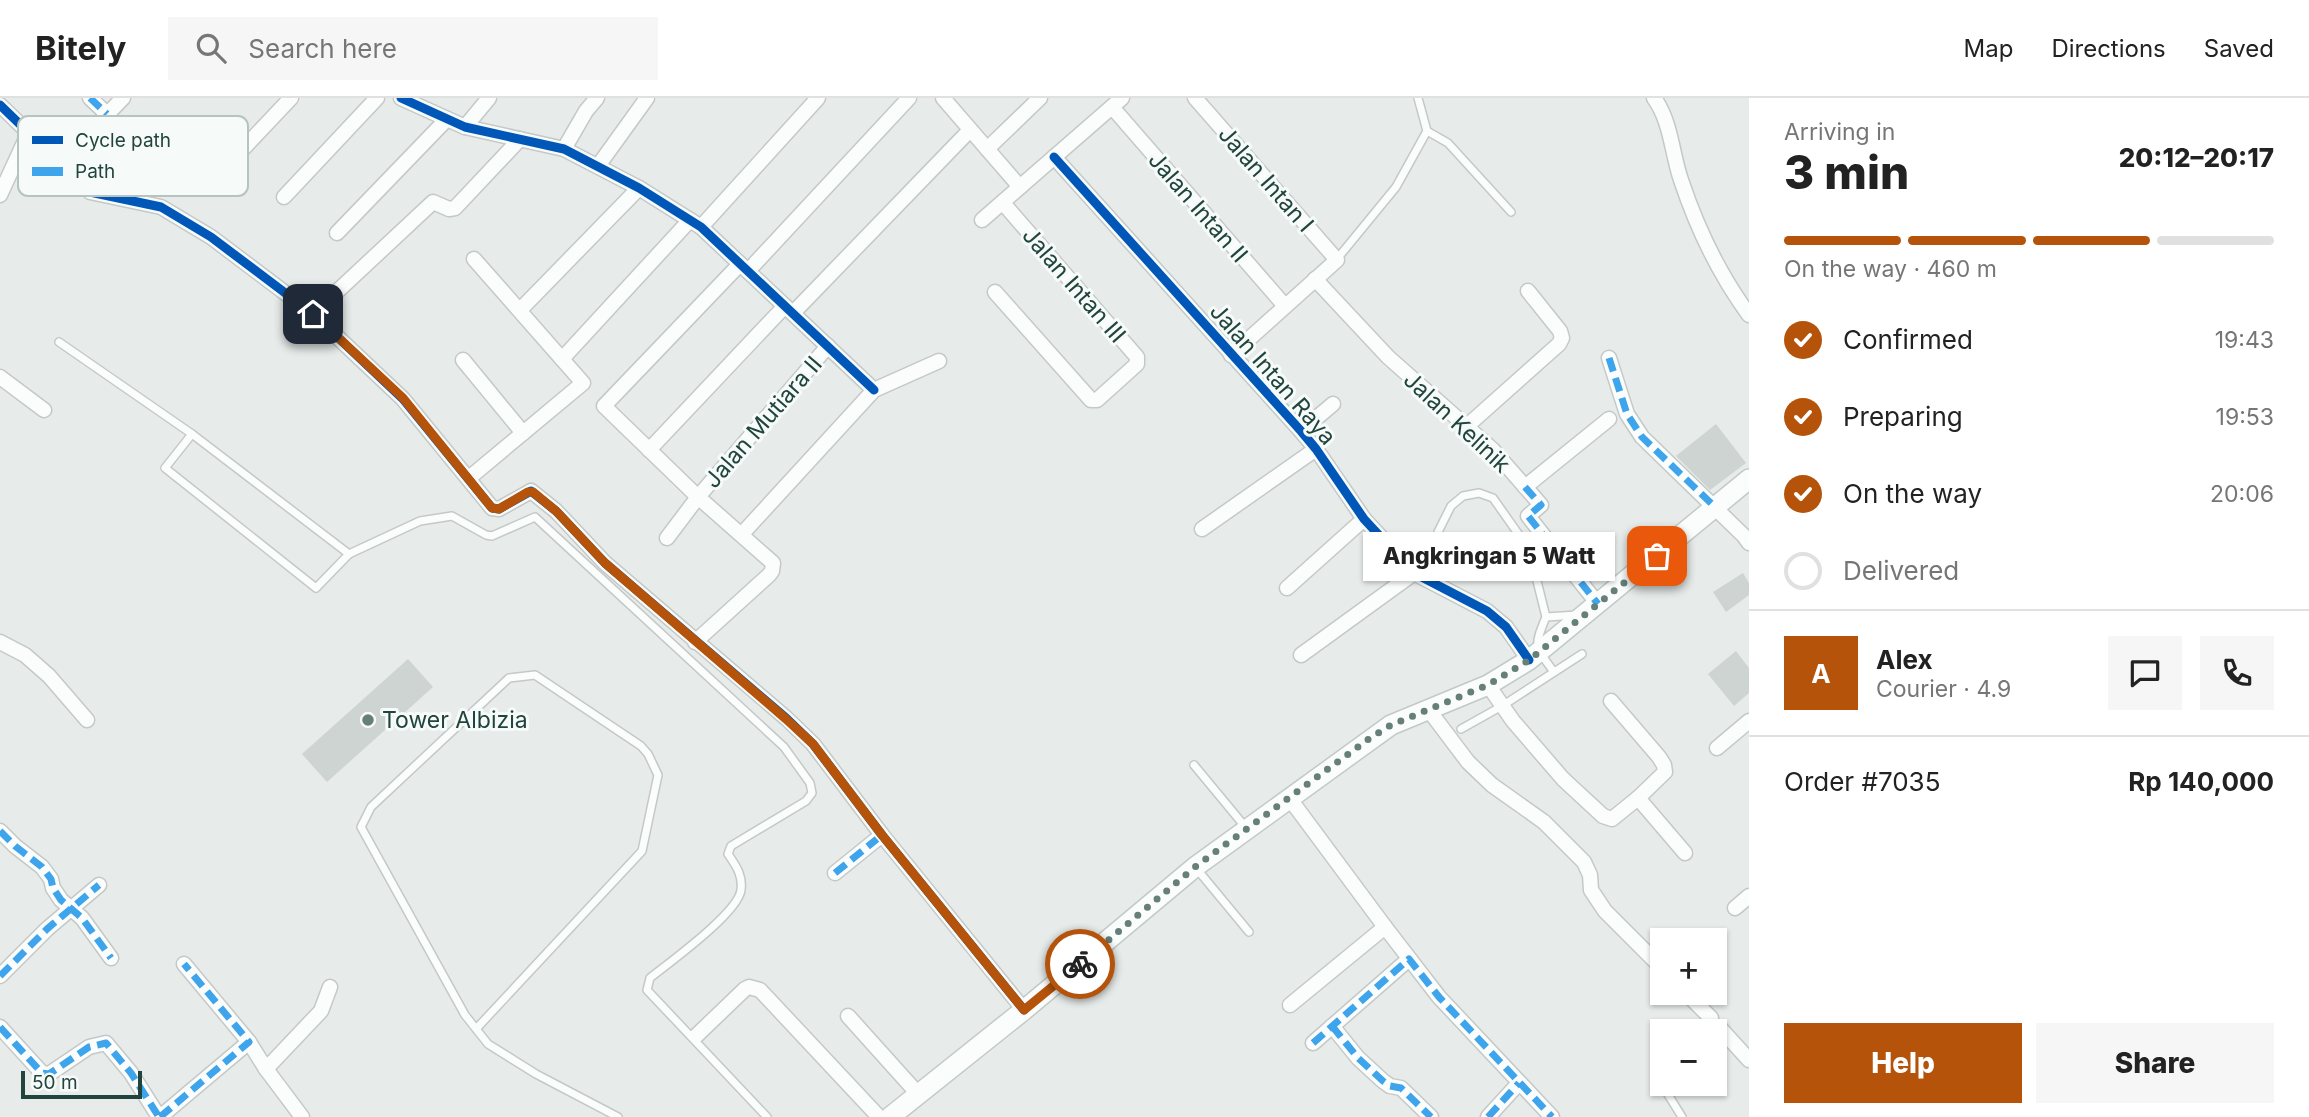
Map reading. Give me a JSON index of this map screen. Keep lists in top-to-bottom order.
{
  "streets": {
    "street": [
      "Jalan Intan I",
      "Jalan Intan II",
      "Jalan Intan III",
      "Jalan Intan Raya",
      "Jalan Mutiara II",
      "Jalan Kelinik"
    ]
  },
  "places": ["Angkringan 5 Watt", "Tower Albizia"],
  "legend": ["Cycle path", "Path"],
  "scale_bar": "50 m",
  "page": {
    "header": "Bitely",
    "search": "Search here",
    "nav": ["Map", "Directions", "Saved"],
    "heading": ["3 min", "Arriving in", "20:12–20:17"],
    "panel": [
      "Alex",
      "Courier · 4.9",
      "Order #7035",
      "Rp 140,000"
    ],
    "bar": "On the way · 460 m",
    "list": [
      ["Confirmed", "19:43"],
      ["Preparing", "19:53"],
      ["On the way", "20:06"],
      "Delivered"
    ],
    "bubble": "Angkringan 5 Watt",
    "round": "A",
    "map_buttons": ["+", "−"],
    "buttons": ["Help", "Share"],
    "scale": "50 m"
  }
}
